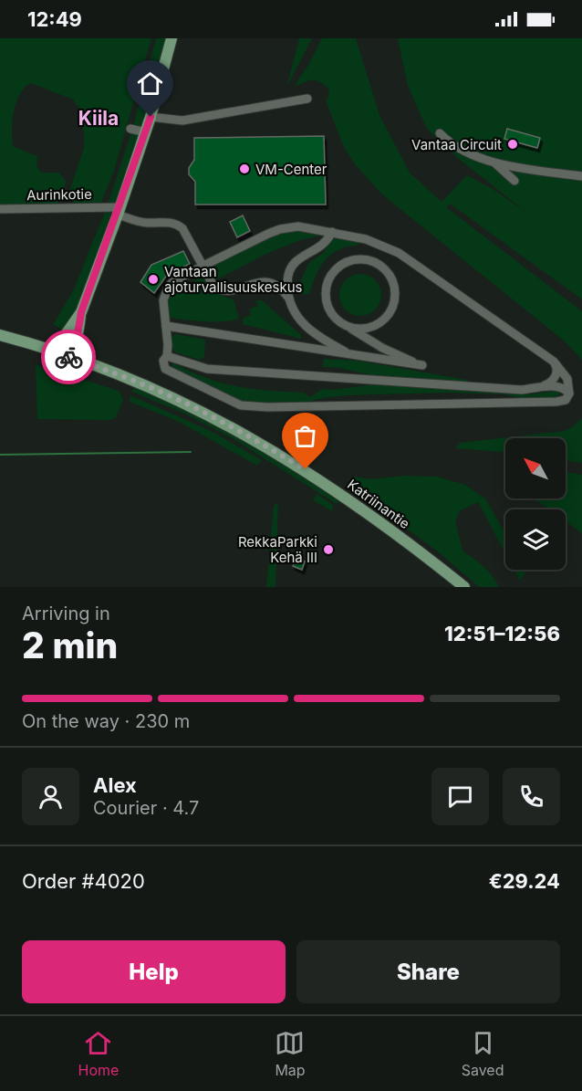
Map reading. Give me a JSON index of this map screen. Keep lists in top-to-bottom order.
{
  "streets": {
    "main road": ["Katriinantie"],
    "street": ["Aurinkotie"]
  },
  "districts": ["Kiila"],
  "places": [
    "Vantaa Circuit",
    "VM-Center",
    "Vantaan ajoturvallisuuskeskus",
    "RekkaParkki Kehä III"
  ],
  "north": "top left",
  "page": {
    "status": "12:49",
    "heading": ["2 min", "Arriving in", "12:51–12:56"],
    "panel": [
      "Alex",
      "Courier · 4.7",
      "Order #4020",
      "€29.24"
    ],
    "bar": "On the way · 230 m",
    "buttons": ["Help", "Share"],
    "tabs": ["Home", "Map", "Saved"]
  }
}
